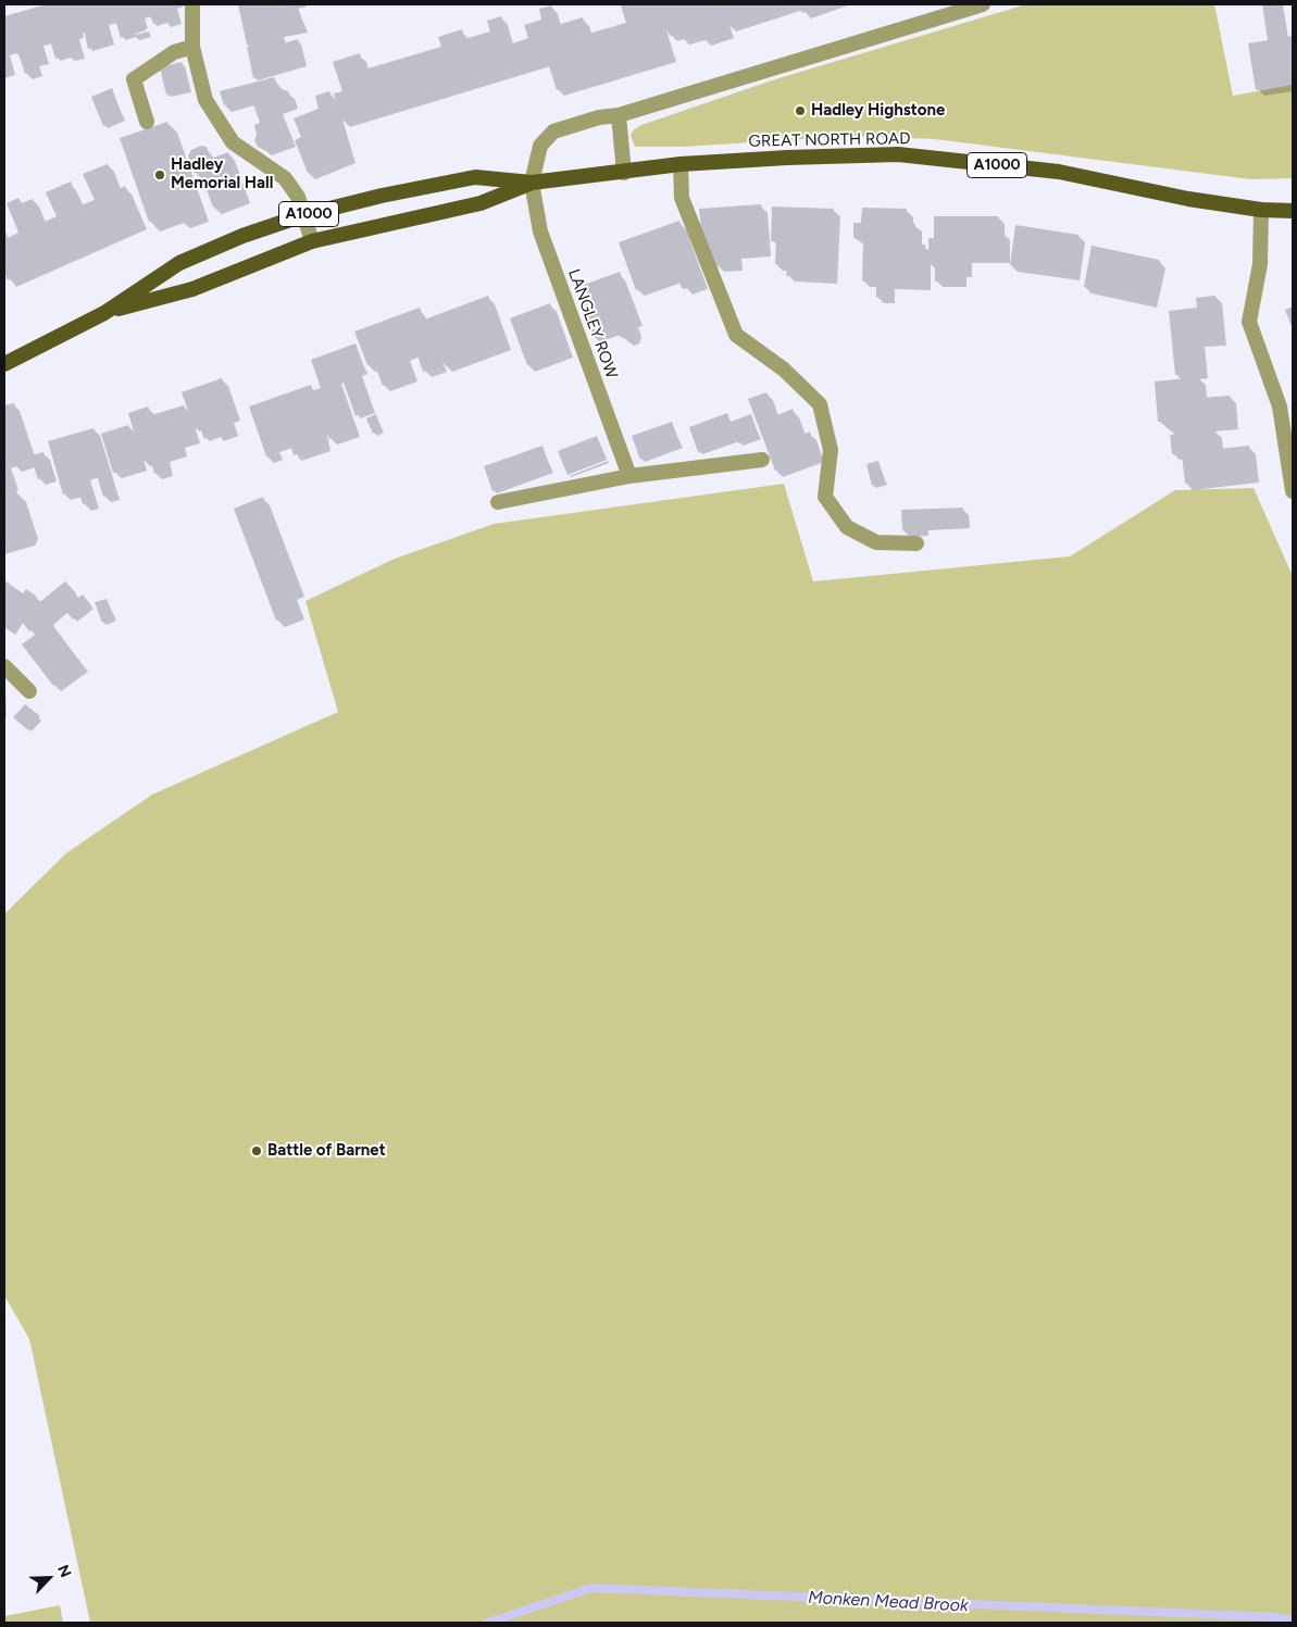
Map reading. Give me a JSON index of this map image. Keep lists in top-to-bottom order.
{
  "streets": {
    "main road": ["GREAT NORTH ROAD", "A1000"],
    "street": ["LANGLEY ROW"]
  },
  "crossings": [
    ["GREAT NORTH ROAD", "A1000"],
    ["A1000", "LANGLEY ROW"]
  ],
  "water": ["Monken Mead Brook"],
  "places": ["Hadley Highstone", "Hadley Memorial Hall", "Battle of Barnet"],
  "north": "top right"
}
